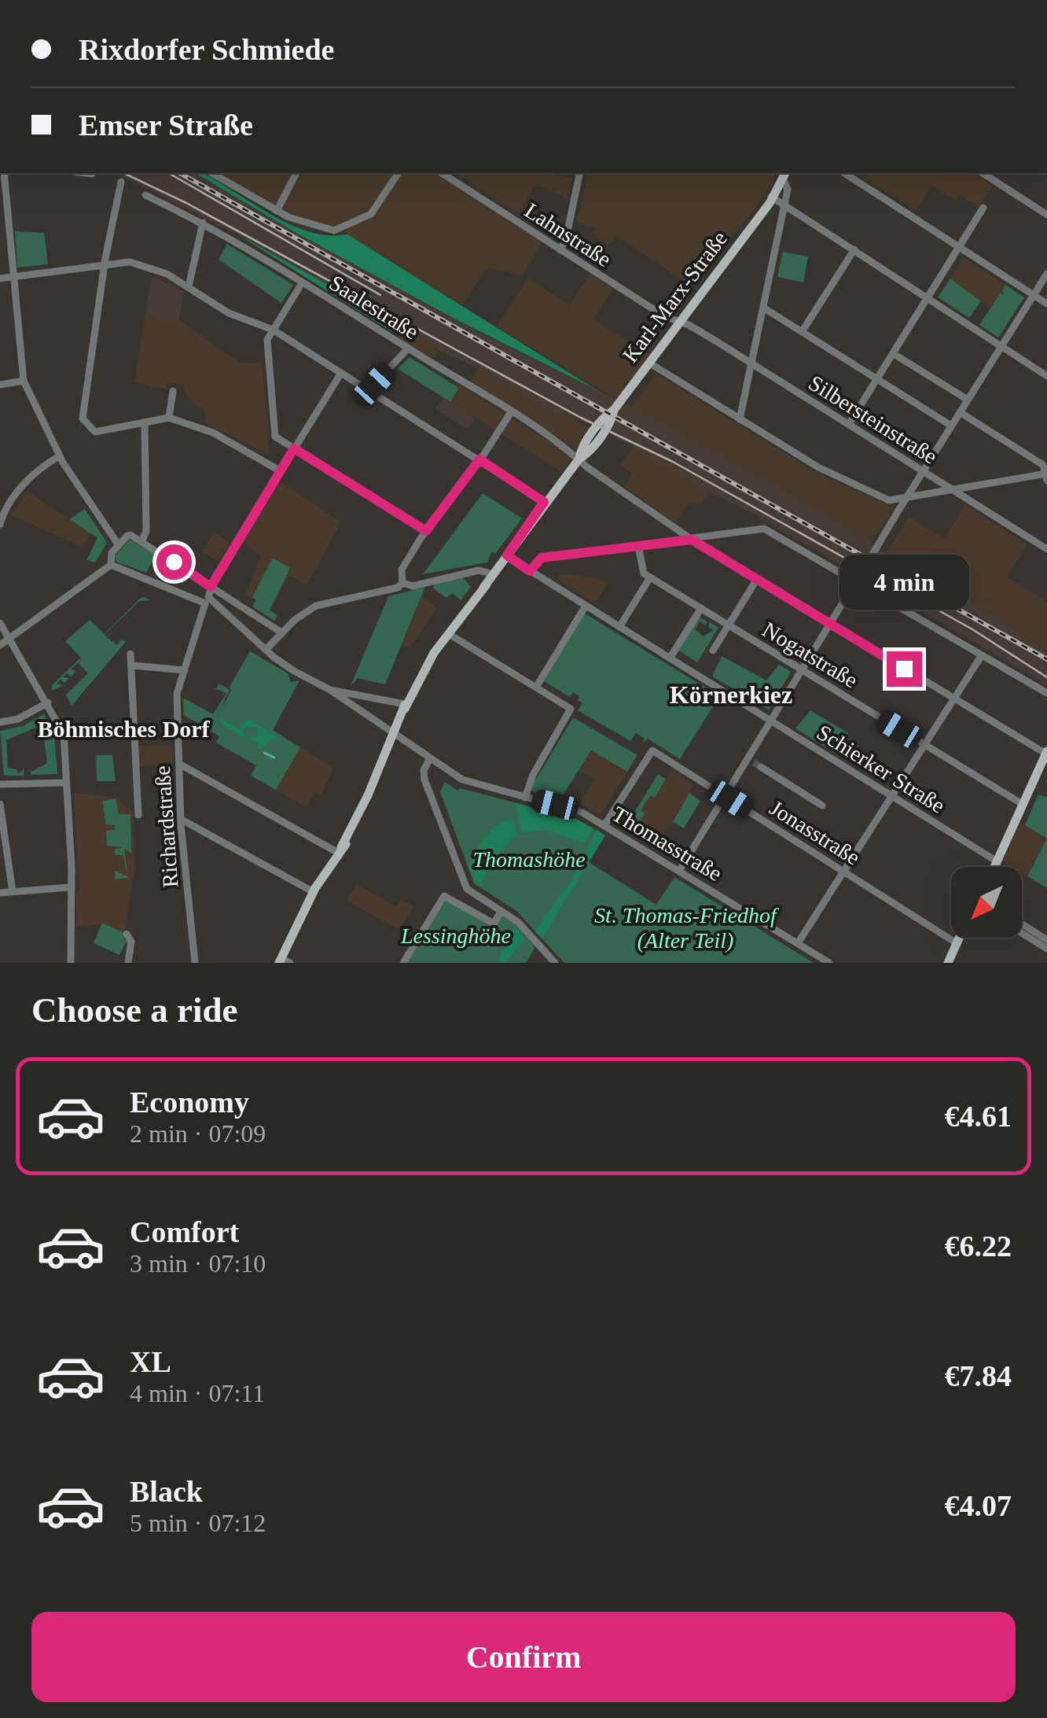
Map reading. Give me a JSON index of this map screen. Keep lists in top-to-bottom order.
{
  "streets": {
    "main road": ["Karl-Marx-Straße"],
    "street": [
      "Lahnstraße",
      "Saalestraße",
      "Silbersteinstraße",
      "Nogatstraße",
      "Schierker Straße",
      "Richardstraße",
      "Jonasstraße",
      "Thomasstraße"
    ]
  },
  "crossings": [
    ["Lahnstraße", "Karl-Marx-Straße"],
    ["Lahnstraße", "Silbersteinstraße"],
    ["Karl-Marx-Straße", "Saalestraße"],
    ["Karl-Marx-Straße", "Silbersteinstraße"],
    ["Karl-Marx-Straße", "Schierker Straße"],
    ["Karl-Marx-Straße", "Thomasstraße"],
    ["Jonasstraße", "Thomasstraße"]
  ],
  "districts": ["Körnerkiez", "Böhmisches Dorf"],
  "parks": ["Thomashöhe", "St. Thomas-Friedhof (Alter Teil)", "Lessinghöhe"],
  "north": "bottom left",
  "page": {
    "banner": ["Rixdorfer Schmiede", "Emser Straße"],
    "bubble": "4 min",
    "heading": "Choose a ride",
    "list": [
      {
        "name": "Economy",
        "note": "2 min · 07:09",
        "value": "€4.61"
      },
      {
        "name": "Comfort",
        "note": "3 min · 07:10",
        "value": "€6.22"
      },
      {
        "name": "XL",
        "note": "4 min · 07:11",
        "value": "€7.84"
      },
      {
        "name": "Black",
        "note": "5 min · 07:12",
        "value": "€4.07"
      }
    ],
    "buttons": "Confirm"
  }
}
